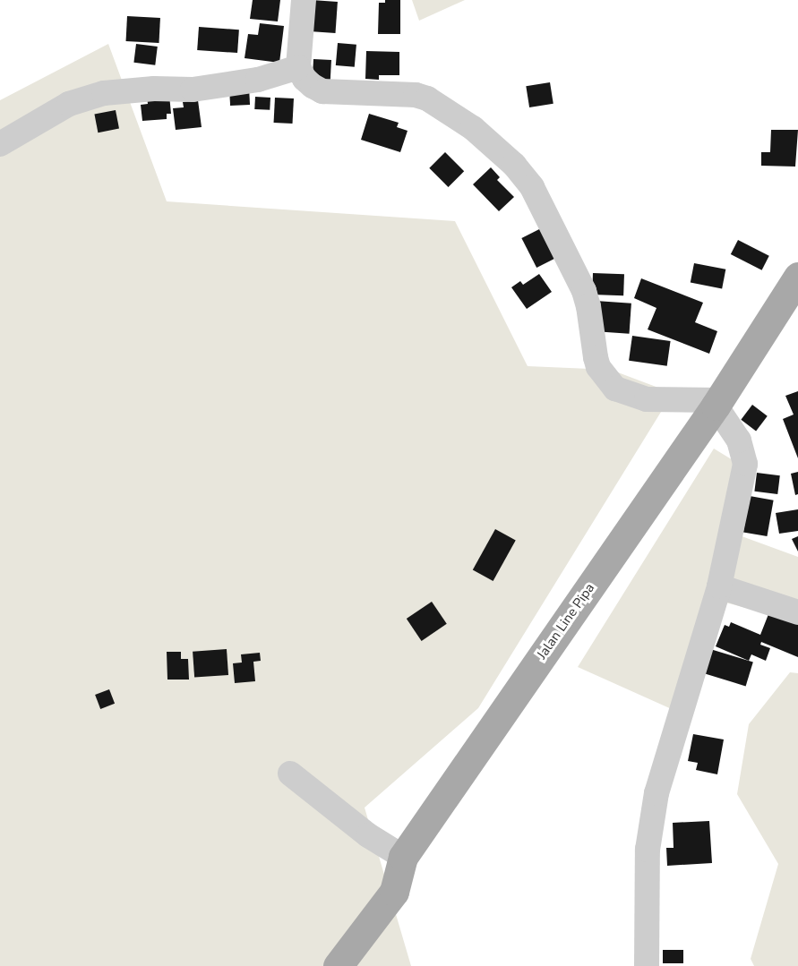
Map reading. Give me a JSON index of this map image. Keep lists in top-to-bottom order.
{
  "streets": {
    "main road": ["Jalan Line Pipa"]
  }
}
